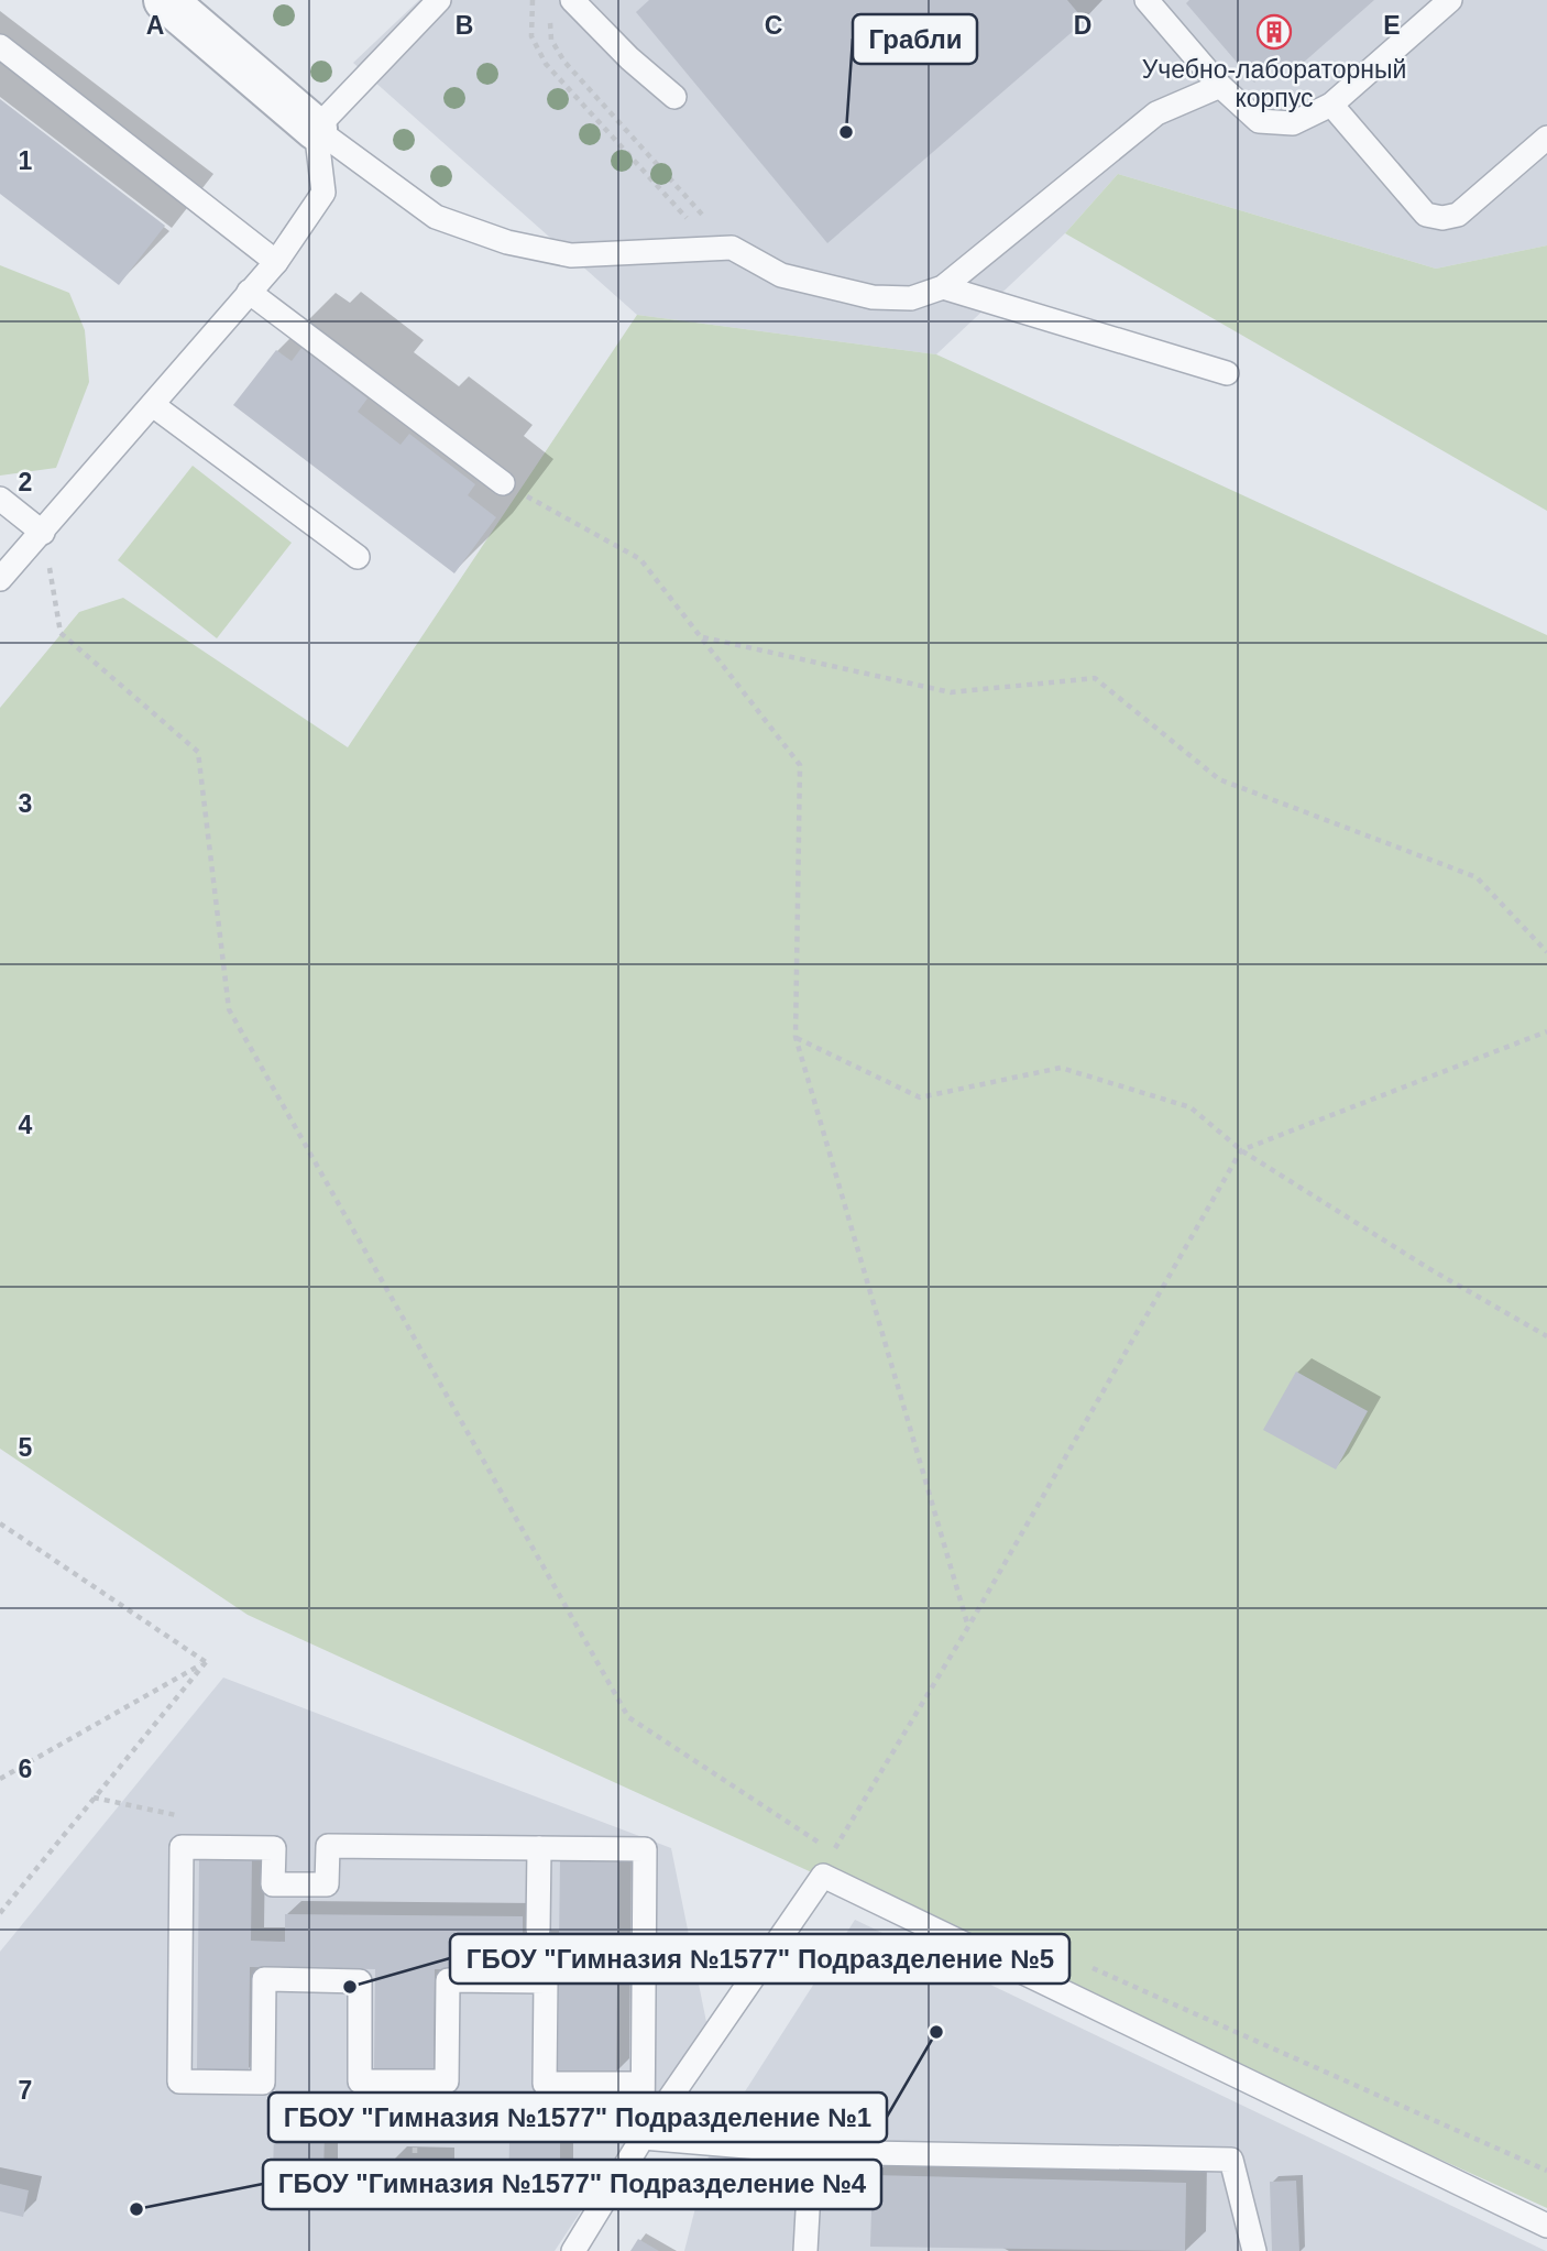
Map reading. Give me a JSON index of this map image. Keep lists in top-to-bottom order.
{
  "places": {
    "building": ["Учебно-лабораторный корпус"],
    "other": [
      "Грабли",
      "ГБОУ \"Гимназия №1577\" Подразделение №5",
      "ГБОУ \"Гимназия №1577\" Подразделение №1",
      "ГБОУ \"Гимназия №1577\" Подразделение №4"
    ]
  },
  "grid": {
    "columns": [
      "A",
      "B",
      "C",
      "D",
      "E"
    ],
    "rows": [
      "1",
      "2",
      "3",
      "4",
      "5",
      "6",
      "7"
    ]
  }
}
